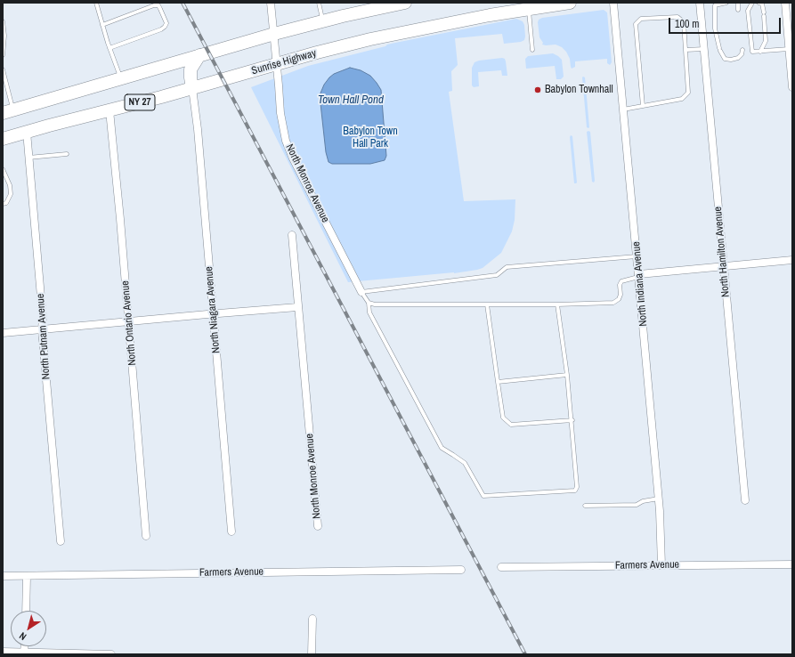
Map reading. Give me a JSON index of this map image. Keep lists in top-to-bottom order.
{
  "streets": {
    "highway": ["Sunrise Highway", "NY 27"],
    "street": [
      "North Monroe Avenue",
      "North Hamilton Avenue",
      "North Indiana Avenue",
      "North Niagara Avenue",
      "North Ontario Avenue",
      "North Putnam Avenue",
      "Farmers Avenue"
    ]
  },
  "crossings": [
    ["Sunrise Highway", "North Monroe Avenue"],
    ["Sunrise Highway", "North Niagara Avenue"],
    ["Sunrise Highway", "North Ontario Avenue"],
    ["Sunrise Highway", "North Putnam Avenue"],
    ["North Indiana Avenue", "Farmers Avenue"]
  ],
  "water": ["Town Hall Pond"],
  "parks": ["Babylon Town Hall Park"],
  "places": ["Babylon Townhall"],
  "scale_bar": "100 m",
  "north": "bottom left"
}
